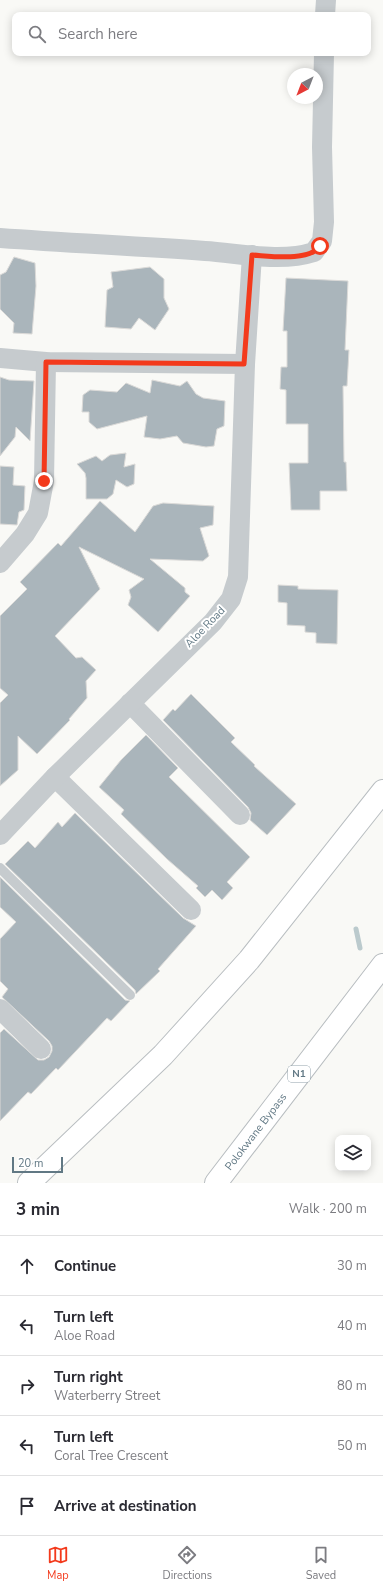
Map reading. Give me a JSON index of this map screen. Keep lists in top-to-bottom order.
{
  "streets": {
    "main road": ["N1", "Polokwane Bypass"],
    "street": ["Aloe Road"]
  },
  "scale_bar": "20 m",
  "north": "bottom left",
  "page": {
    "search": "Search here",
    "scale": "20 m",
    "heading": ["3 min", "Walk · 200 m"],
    "list": [
      ["Continue", "30 m"],
      ["Turn left", "Aloe Road", "40 m"],
      ["Turn right", "Waterberry Street", "80 m"],
      ["Turn left", "Coral Tree Crescent", "50 m"],
      "Arrive at destination"
    ],
    "nav": ["Map", "Directions", "Saved"]
  }
}
